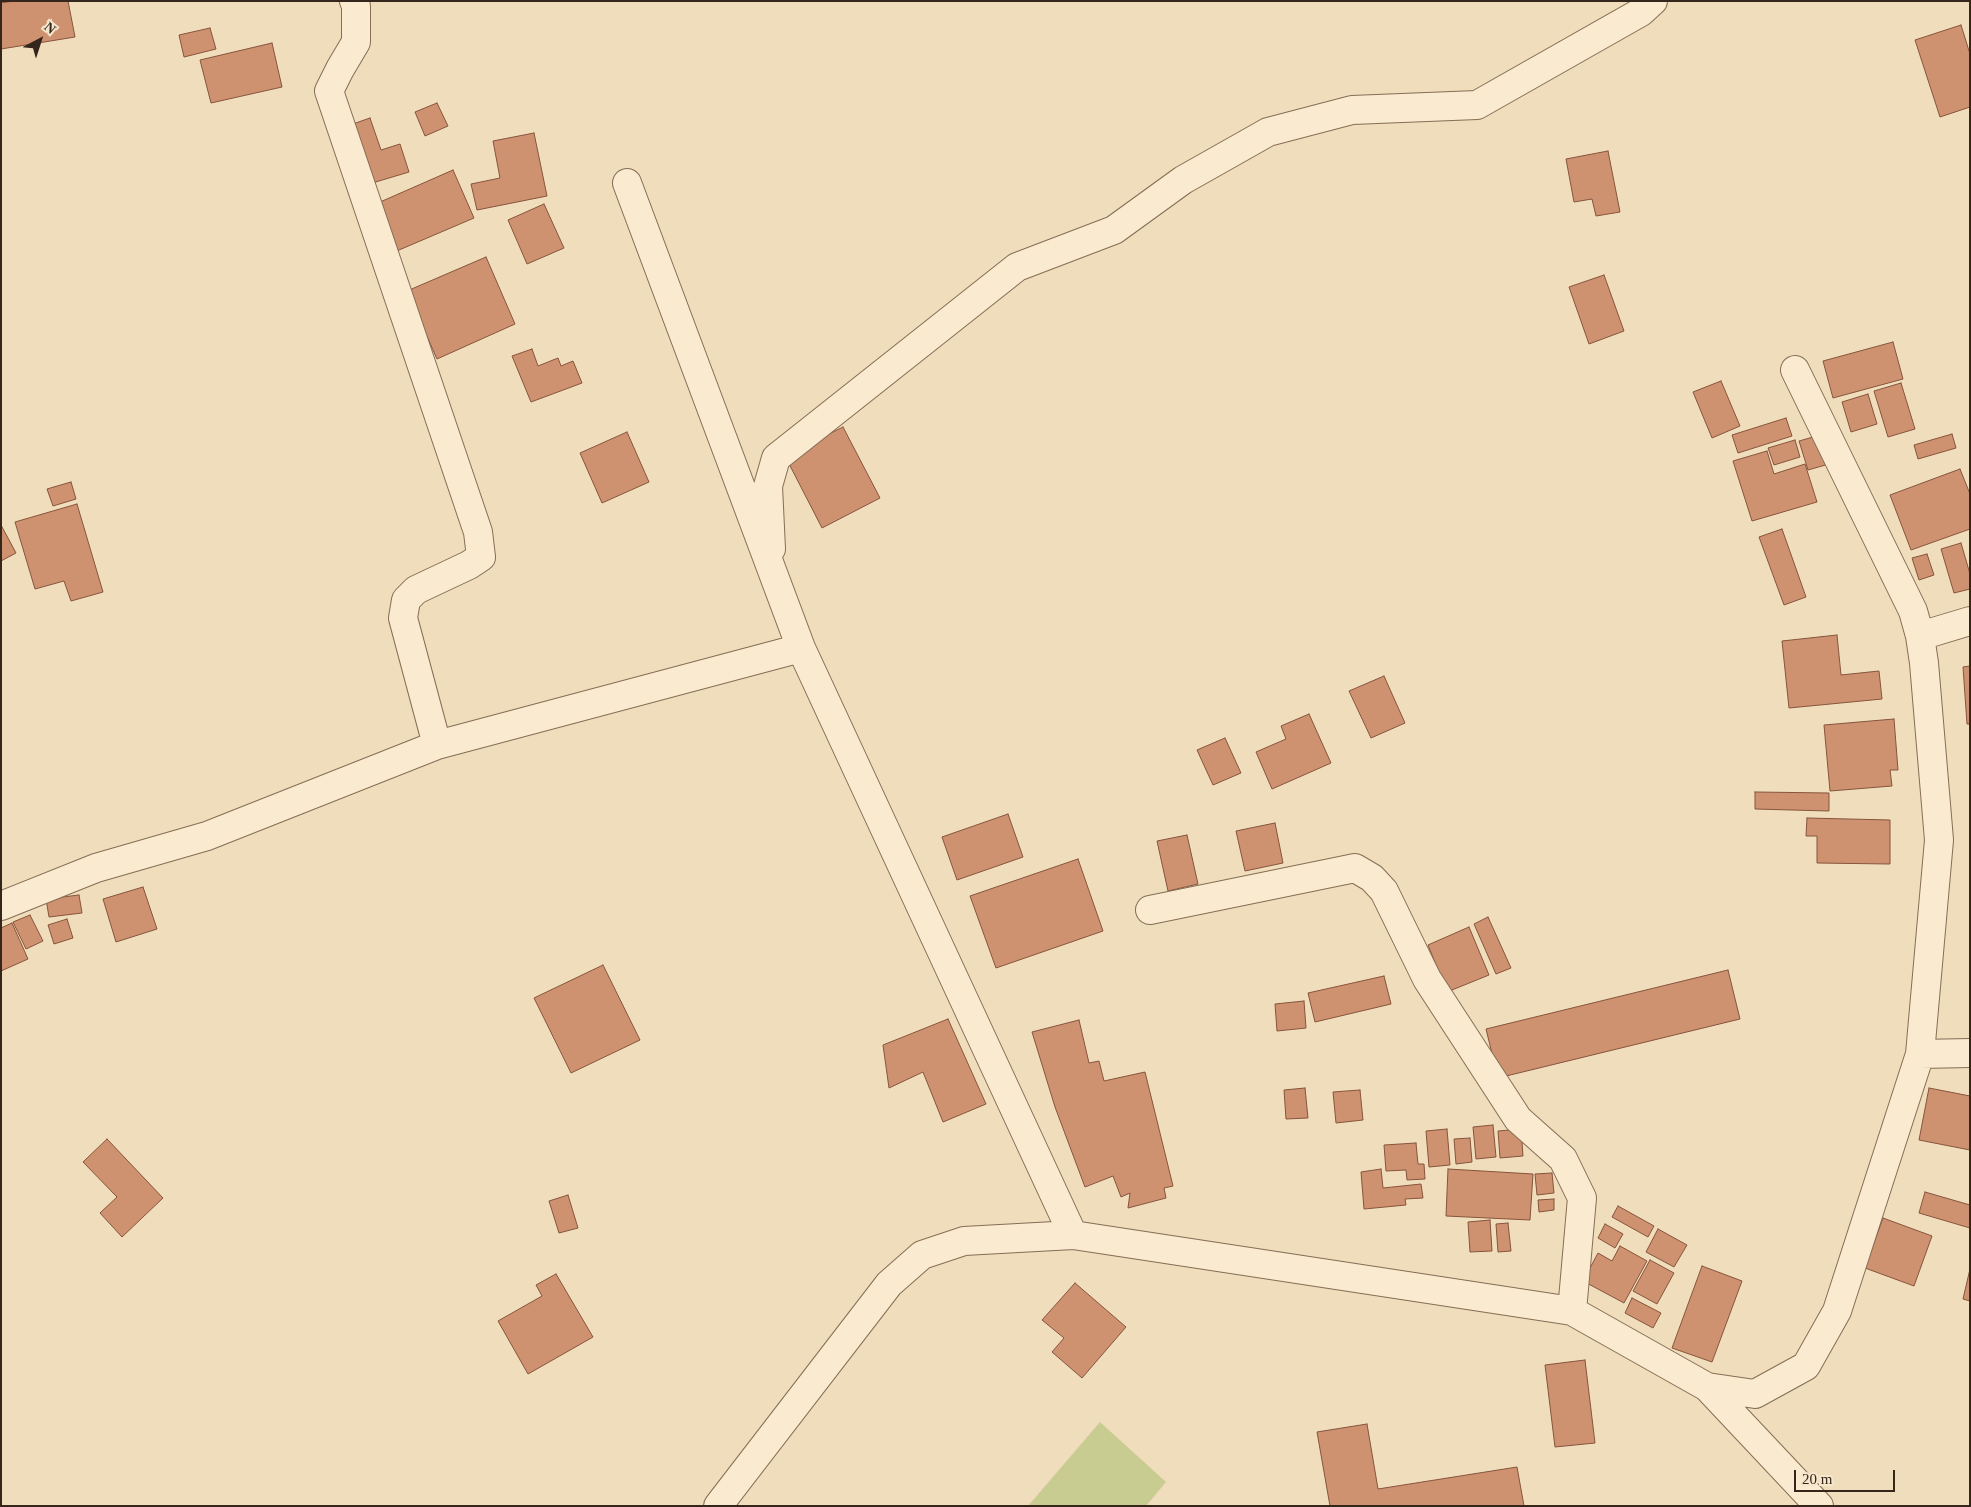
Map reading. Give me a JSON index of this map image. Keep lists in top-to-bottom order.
{
  "scale_bar": "20 m",
  "north": "top right"
}
